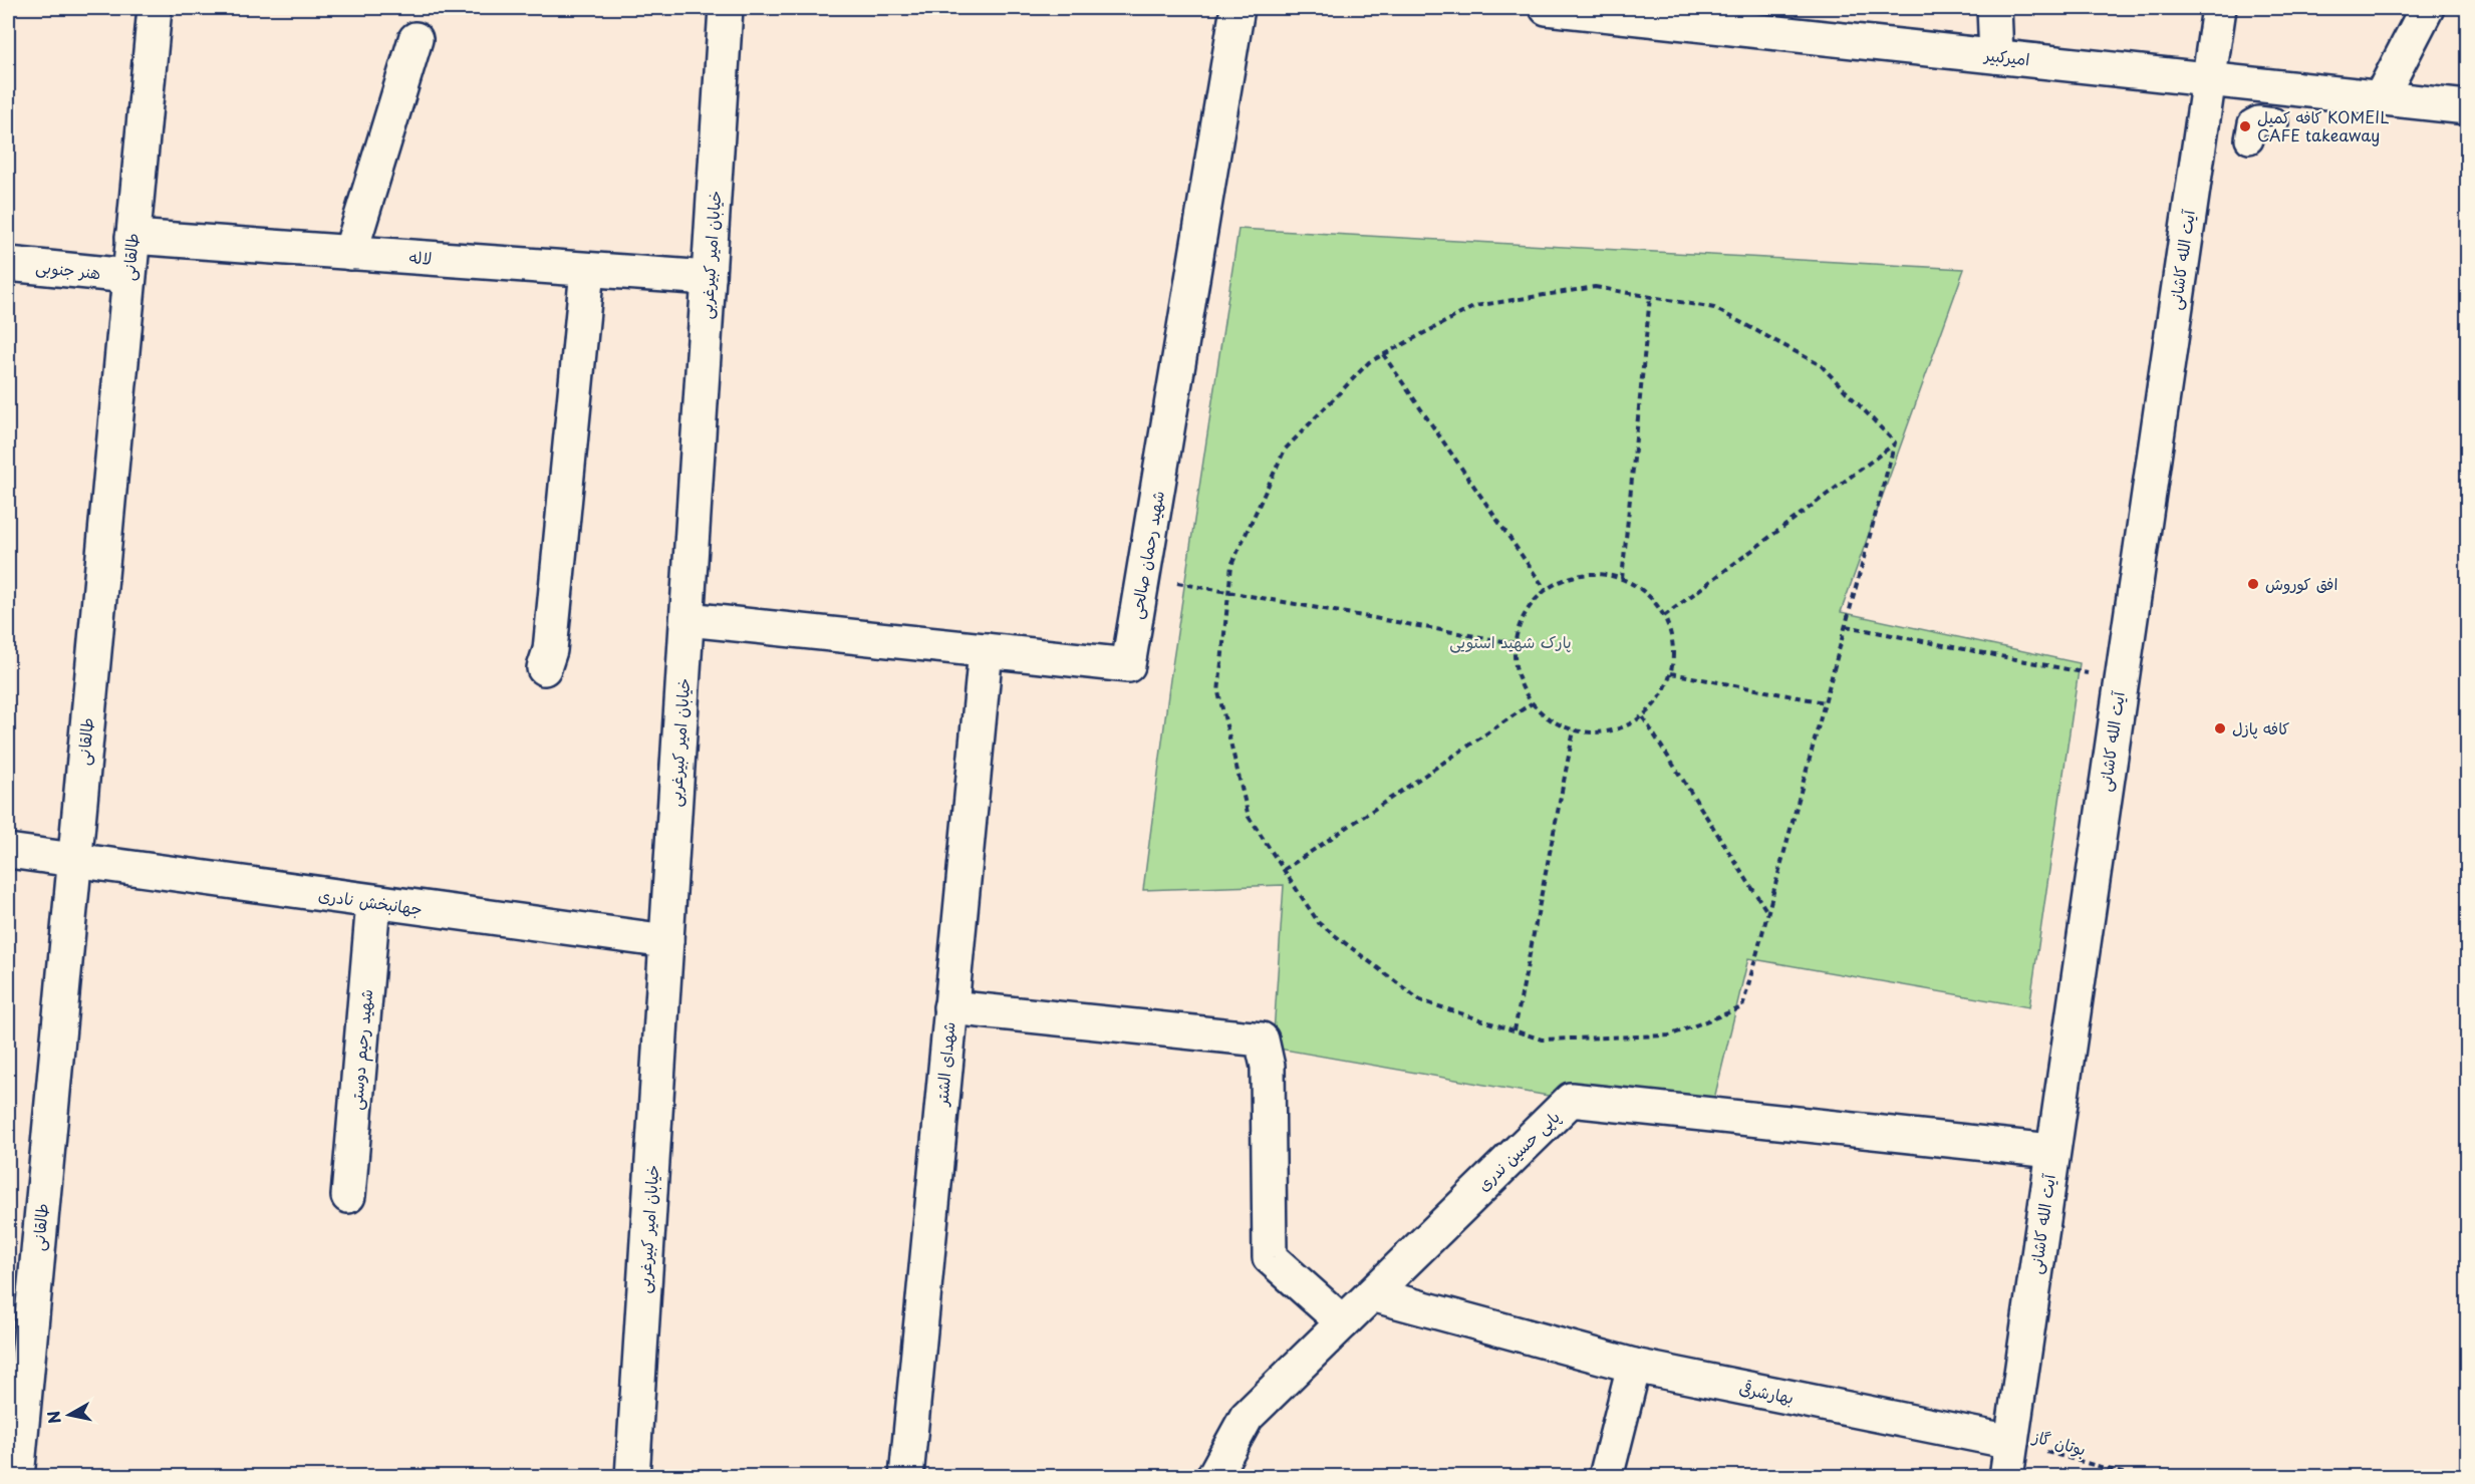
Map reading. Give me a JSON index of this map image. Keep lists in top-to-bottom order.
{
  "streets": {
    "street": [
      "امیرکبیر",
      "خیابان امیر کبیرغربی",
      "طالقانی",
      "لاله",
      "آیت الله کاشانی",
      "هنر جنوبی",
      "شهید رحمان صالحی",
      "جهانبخش نادری",
      "شهید رحیم دوستی",
      "شهدای الشتر",
      "پاپی حسین ندری",
      "بهارشرقی"
    ],
    "path": ["بوتان گاز"]
  },
  "crossings": [
    ["امیرکبیر", "آیت الله کاشانی"],
    ["خیابان امیر کبیرغربی", "لاله"],
    ["خیابان امیر کبیرغربی", "شهید رحمان صالحی"],
    ["خیابان امیر کبیرغربی", "جهانبخش نادری"],
    ["طالقانی", "لاله"],
    ["طالقانی", "هنر جنوبی"],
    ["طالقانی", "جهانبخش نادری"],
    ["آیت الله کاشانی", "پاپی حسین ندری"],
    ["آیت الله کاشانی", "بهارشرقی"],
    ["آیت الله کاشانی", "بوتان گاز"],
    ["شهید رحمان صالحی", "شهدای الشتر"],
    ["جهانبخش نادری", "شهید رحیم دوستی"],
    ["پاپی حسین ندری", "بهارشرقی"],
    ["بهارشرقی", "بوتان گاز"]
  ],
  "parks": ["پارک شهید استویی"],
  "places": ["کافه کمیل KOMEIL CAFE takeaway", "افق کوروش", "کافه پازل"],
  "north": "left"
}
